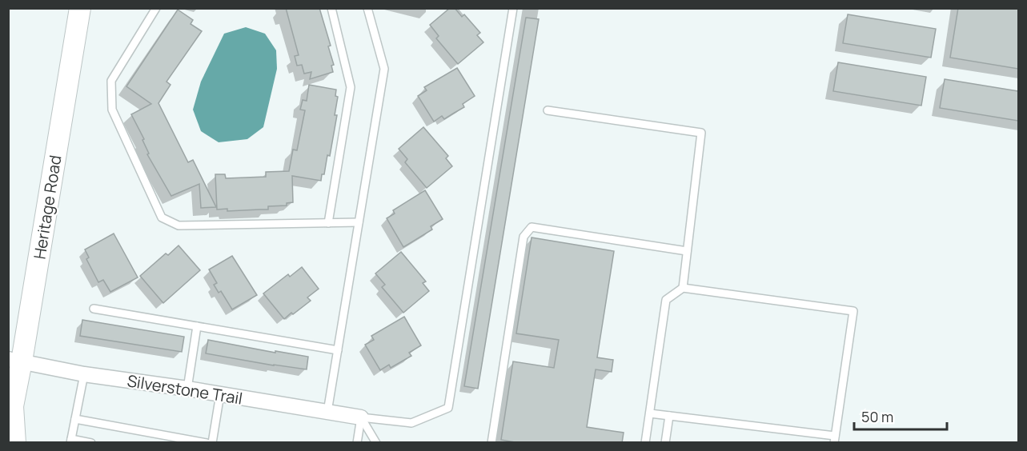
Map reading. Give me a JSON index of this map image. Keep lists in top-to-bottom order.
{
  "streets": {
    "main road": ["Heritage Road"],
    "street": ["Silverstone Trail"]
  },
  "crossings": [
    ["Heritage Road", "Silverstone Trail"]
  ],
  "scale_bar": "50 m"
}
